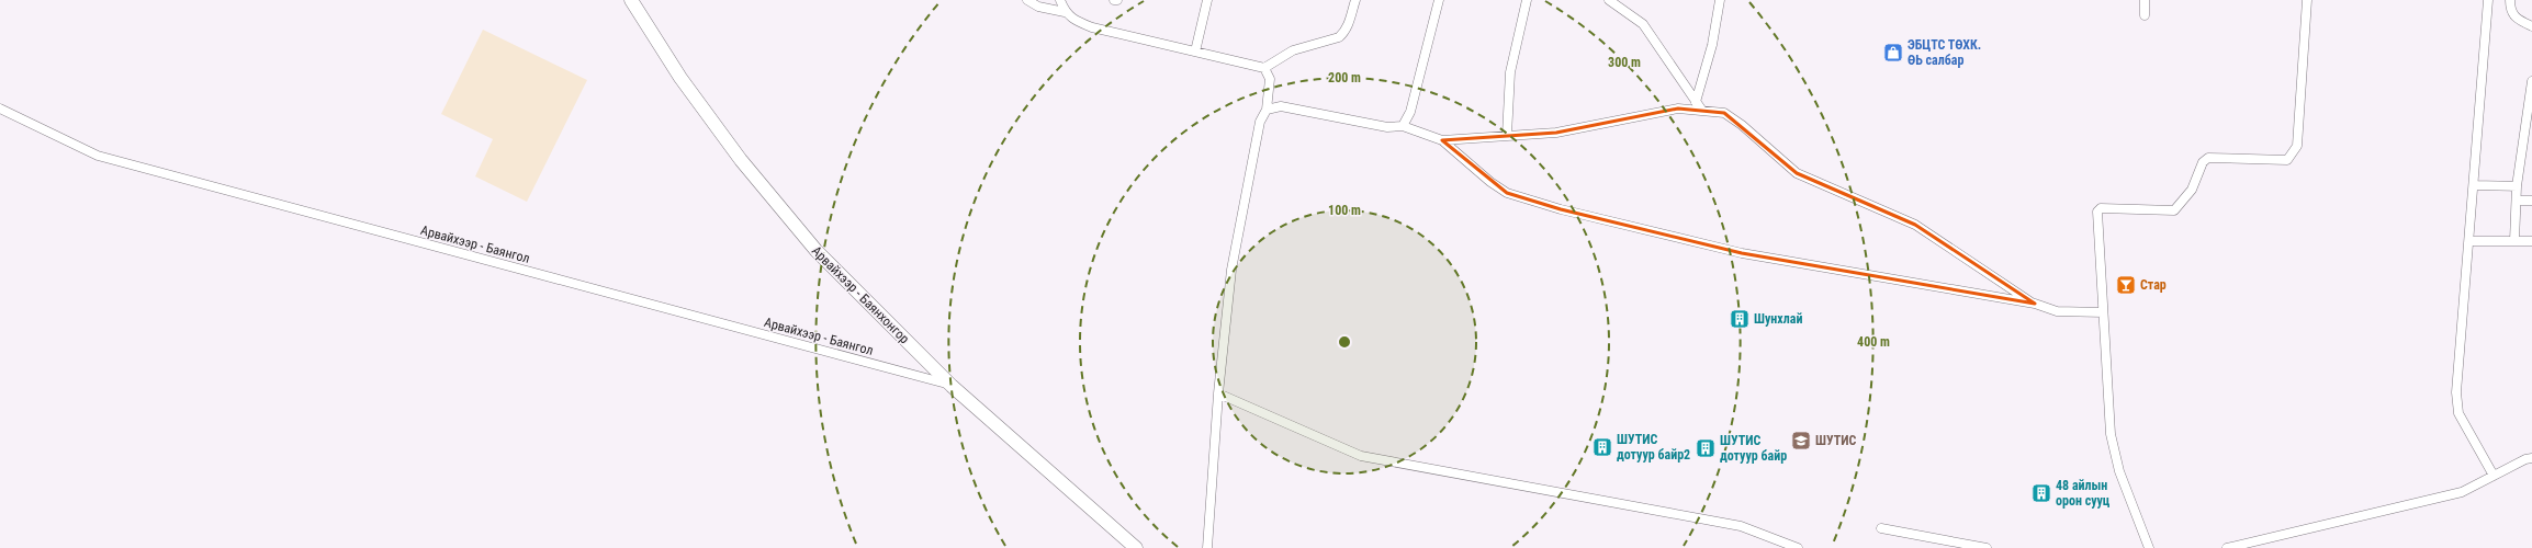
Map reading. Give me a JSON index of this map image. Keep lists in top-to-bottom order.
{
  "streets": {
    "highway": ["Арвайхээр - Баянхонгор"],
    "street": ["Арвайхээр - Баянгол"]
  },
  "crossings": [
    ["Арвайхээр - Баянгол", "Арвайхээр - Баянхонгор"]
  ],
  "places": {
    "shop": ["ЭБЦТС ТӨХК. ӨЬ салбар"],
    "bar": ["Стар"],
    "building": [
      "Шунхлай",
      "ШУТИС дотуур байр2",
      "ШУТИС дотуур байр",
      "48 айлын орон сууц"
    ],
    "school or university": ["ШУТИС"]
  },
  "rings": [
    "300 m",
    "200 m",
    "100 m",
    "400 m"
  ]
}
